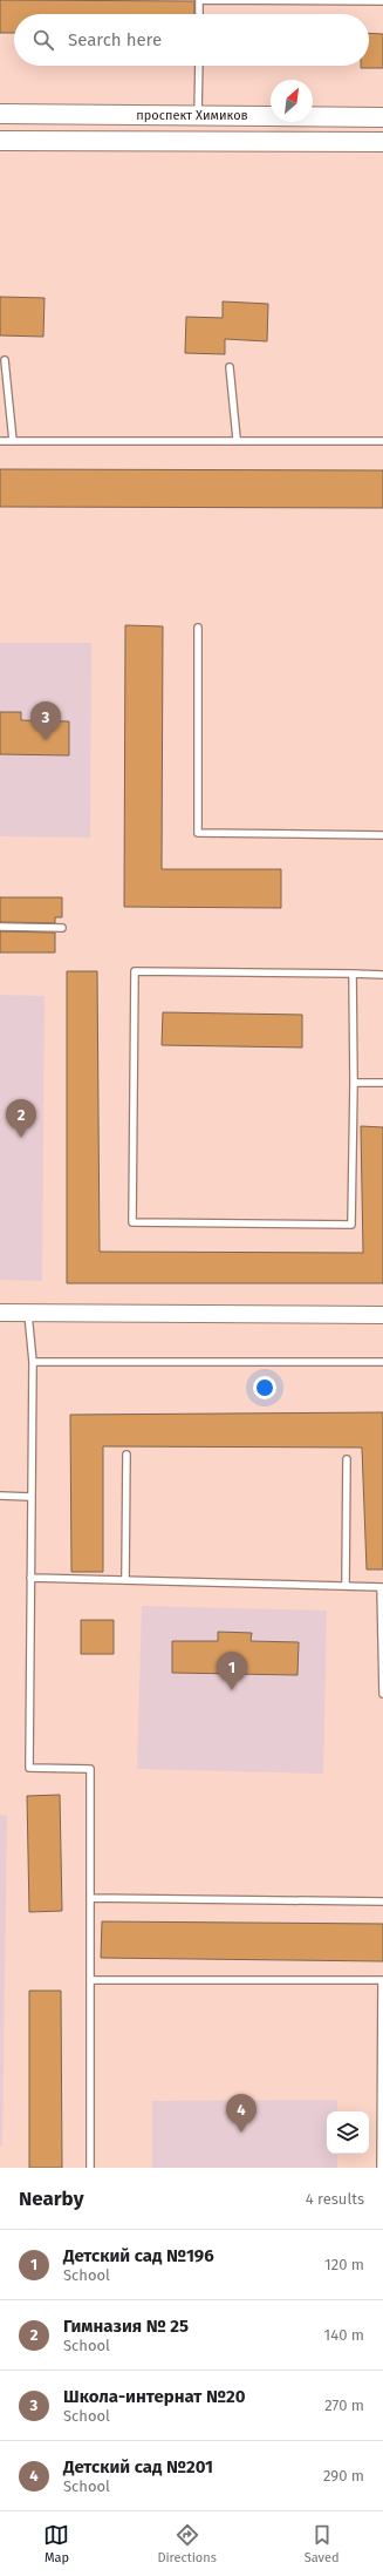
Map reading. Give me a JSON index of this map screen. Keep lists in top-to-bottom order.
{
  "streets": {
    "main road": ["проспект Химиков"]
  },
  "north": "top right",
  "page": {
    "search": "Search here",
    "pins": [
      "3",
      "2",
      "1",
      "4"
    ],
    "heading": ["Nearby", "4 results"],
    "list": [
      {
        "mark": "1",
        "name": "Детский сад №196",
        "note": "School",
        "value": "120 m"
      },
      {
        "mark": "2",
        "name": "Гимназия № 25",
        "note": "School",
        "value": "140 m"
      },
      {
        "mark": "3",
        "name": "Школа-интернат №20",
        "note": "School",
        "value": "270 m"
      },
      {
        "mark": "4",
        "name": "Детский сад №201",
        "note": "School",
        "value": "290 m"
      }
    ],
    "nav": ["Map", "Directions", "Saved"]
  }
}
